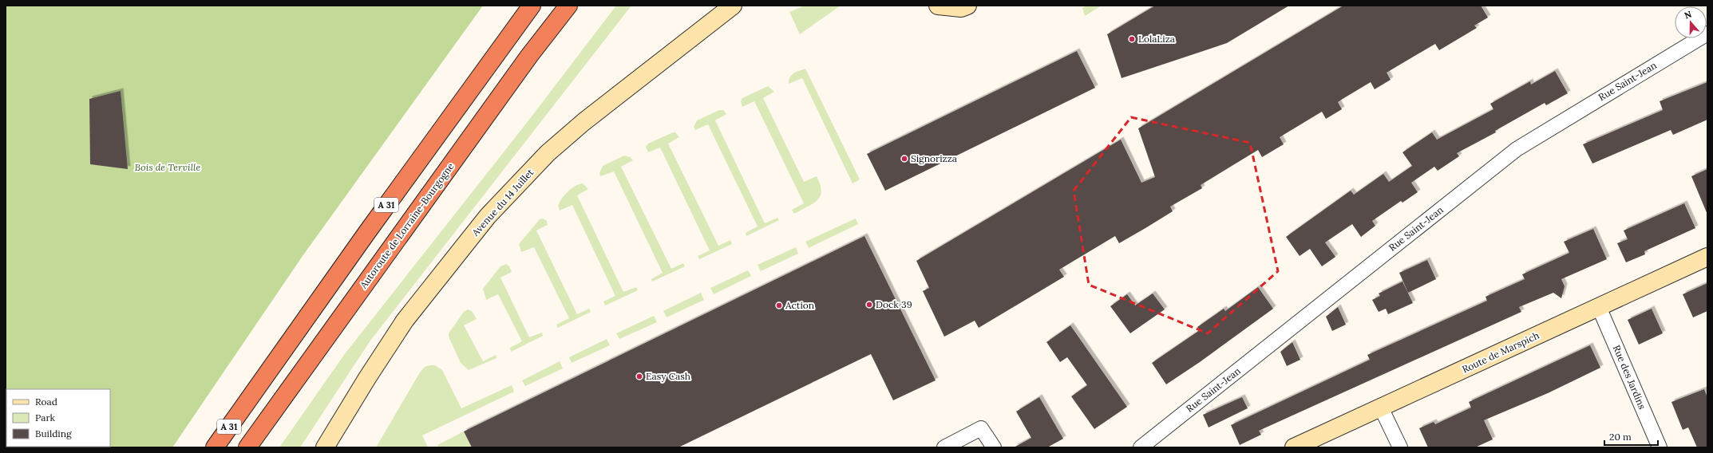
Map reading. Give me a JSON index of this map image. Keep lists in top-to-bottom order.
{
  "streets": {
    "highway": ["A 31", "Autoroute de Lorraine-Bourgogne"],
    "main road": ["Avenue du 14 Juillet", "Route de Marspich"],
    "street": ["Rue Saint-Jean", "Rue des Jardins"]
  },
  "crossings": [
    ["Route de Marspich", "Rue des Jardins"]
  ],
  "parks": ["Bois de Terville"],
  "places": [
    "LolaLiza",
    "Signorizza",
    "Dock 39",
    "Action",
    "Easy Cash"
  ],
  "legend": ["Road", "Park", "Building"],
  "scale_bar": "20 m",
  "north": "top"
}
